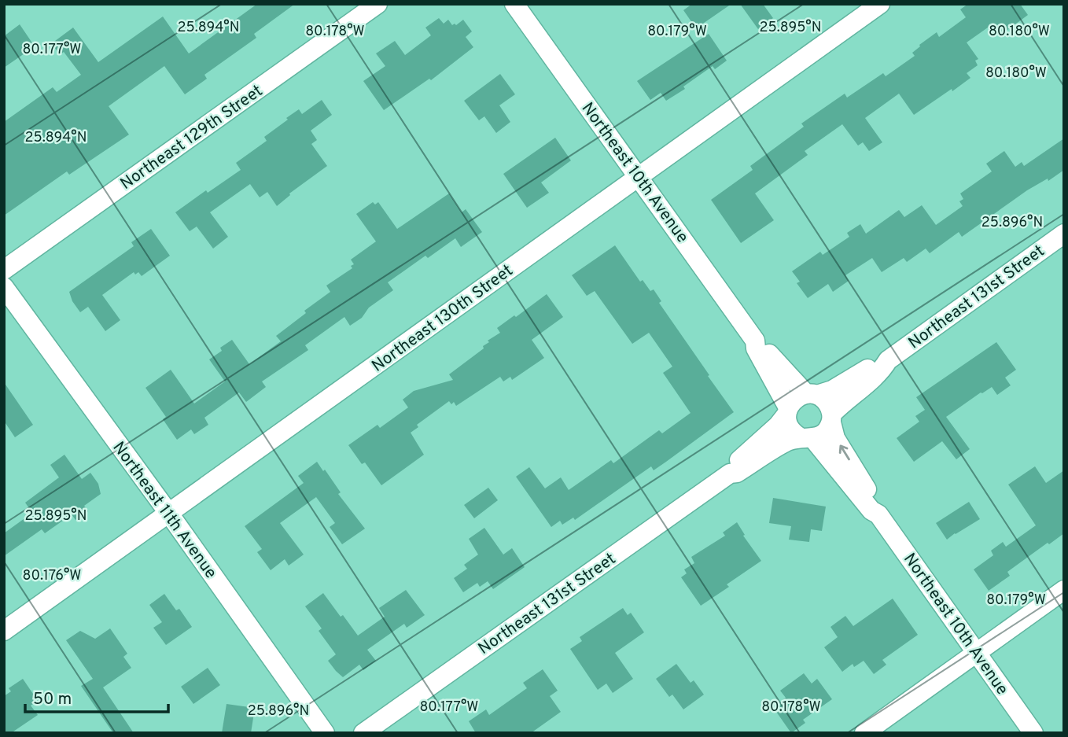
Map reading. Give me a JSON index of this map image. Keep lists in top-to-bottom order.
{
  "streets": {
    "street": [
      "Northeast 129th Street",
      "Northeast 10th Avenue",
      "Northeast 131st Street",
      "Northeast 130th Street",
      "Northeast 11th Avenue"
    ]
  },
  "crossings": [
    ["Northeast 10th Avenue", "Northeast 131st Street"],
    ["Northeast 10th Avenue", "Northeast 130th Street"],
    ["Northeast 130th Street", "Northeast 11th Avenue"]
  ],
  "scale_bar": "50 m",
  "coordinates": [
    "25.894°N",
    "25.895°N",
    "80.179°W",
    "80.180°W",
    "80.178°W",
    "80.177°W",
    "25.896°N",
    "80.176°W"
  ]
}
